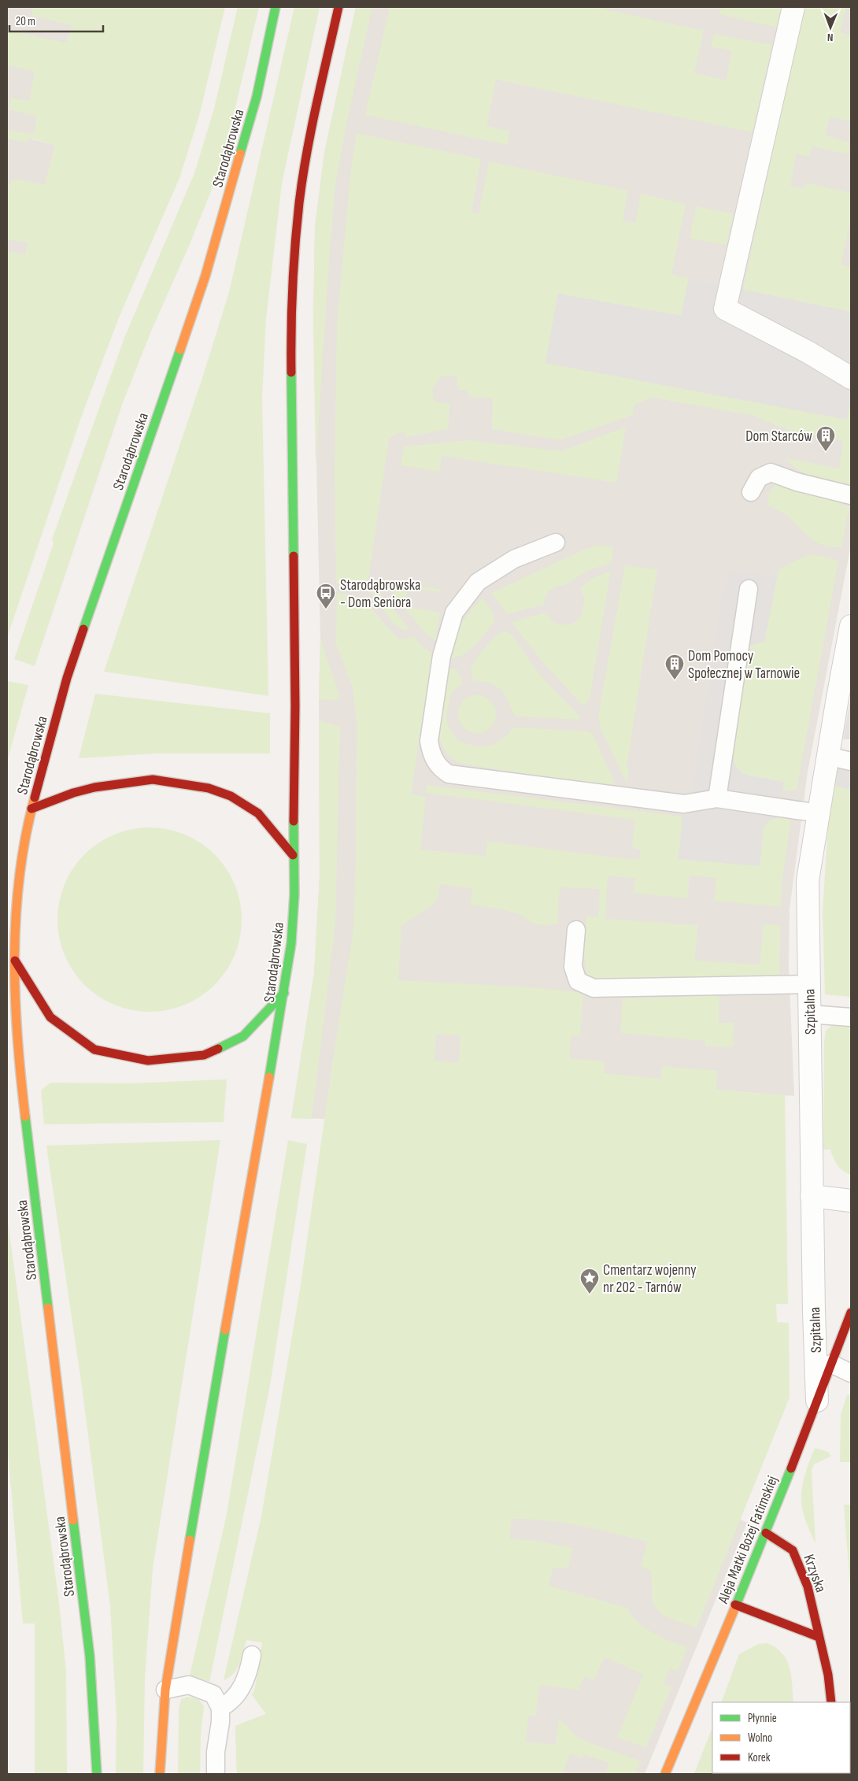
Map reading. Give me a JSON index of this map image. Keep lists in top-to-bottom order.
{
  "streets": {
    "street": [
      "Starodąbrowska",
      "Szpitalna",
      "Aleja Matki Bożej Fatimskiej",
      "Krzyska"
    ]
  },
  "crossings": [
    ["Szpitalna", "Aleja Matki Bożej Fatimskiej"],
    ["Aleja Matki Bożej Fatimskiej", "Krzyska"]
  ],
  "places": {
    "building": ["Dom Starców", "Dom Pomocy Społecznej w Tarnowie"],
    "bus stop": ["Starodąbrowska - Dom Seniora"],
    "place": ["Cmentarz wojenny nr 202 - Tarnów"]
  },
  "legend": ["Płynnie", "Wolno", "Korek"],
  "scale_bar": "20 m",
  "north": "bottom"
}
